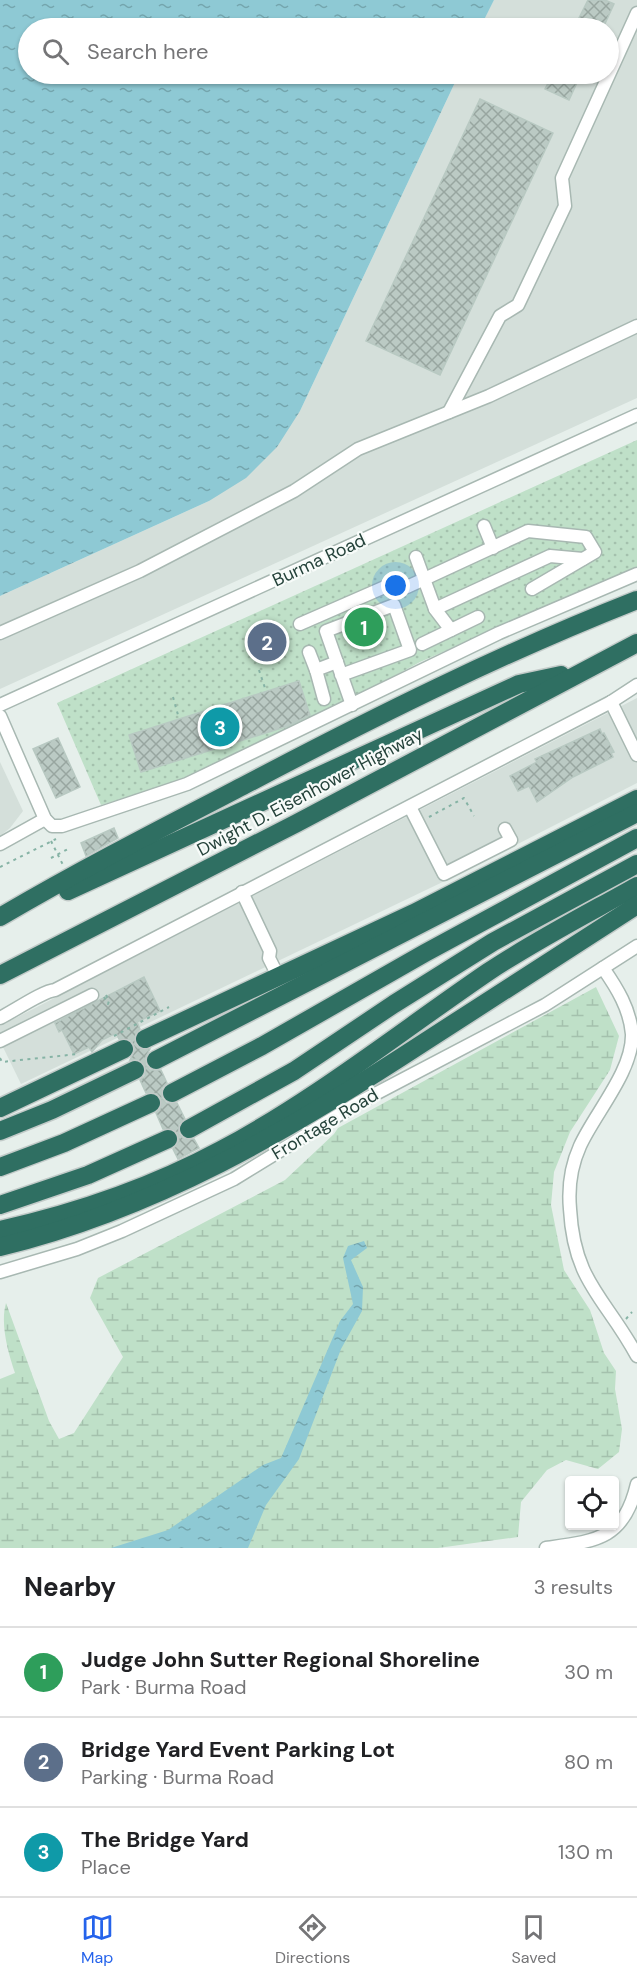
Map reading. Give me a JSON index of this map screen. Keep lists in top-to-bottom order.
{
  "streets": {
    "highway": ["Dwight D. Eisenhower Highway"],
    "street": ["Burma Road", "Frontage Road"]
  },
  "page": {
    "search": "Search here",
    "pins": ["1", "2", "3"],
    "heading": ["Nearby", "3 results"],
    "list": [
      {
        "mark": "1",
        "name": "Judge John Sutter Regional Shoreline",
        "note": "Park · Burma Road",
        "value": "30 m"
      },
      {
        "mark": "2",
        "name": "Bridge Yard Event Parking Lot",
        "note": "Parking · Burma Road",
        "value": "80 m"
      },
      {
        "mark": "3",
        "name": "The Bridge Yard",
        "note": "Place",
        "value": "130 m"
      }
    ],
    "nav": ["Map", "Directions", "Saved"]
  }
}
